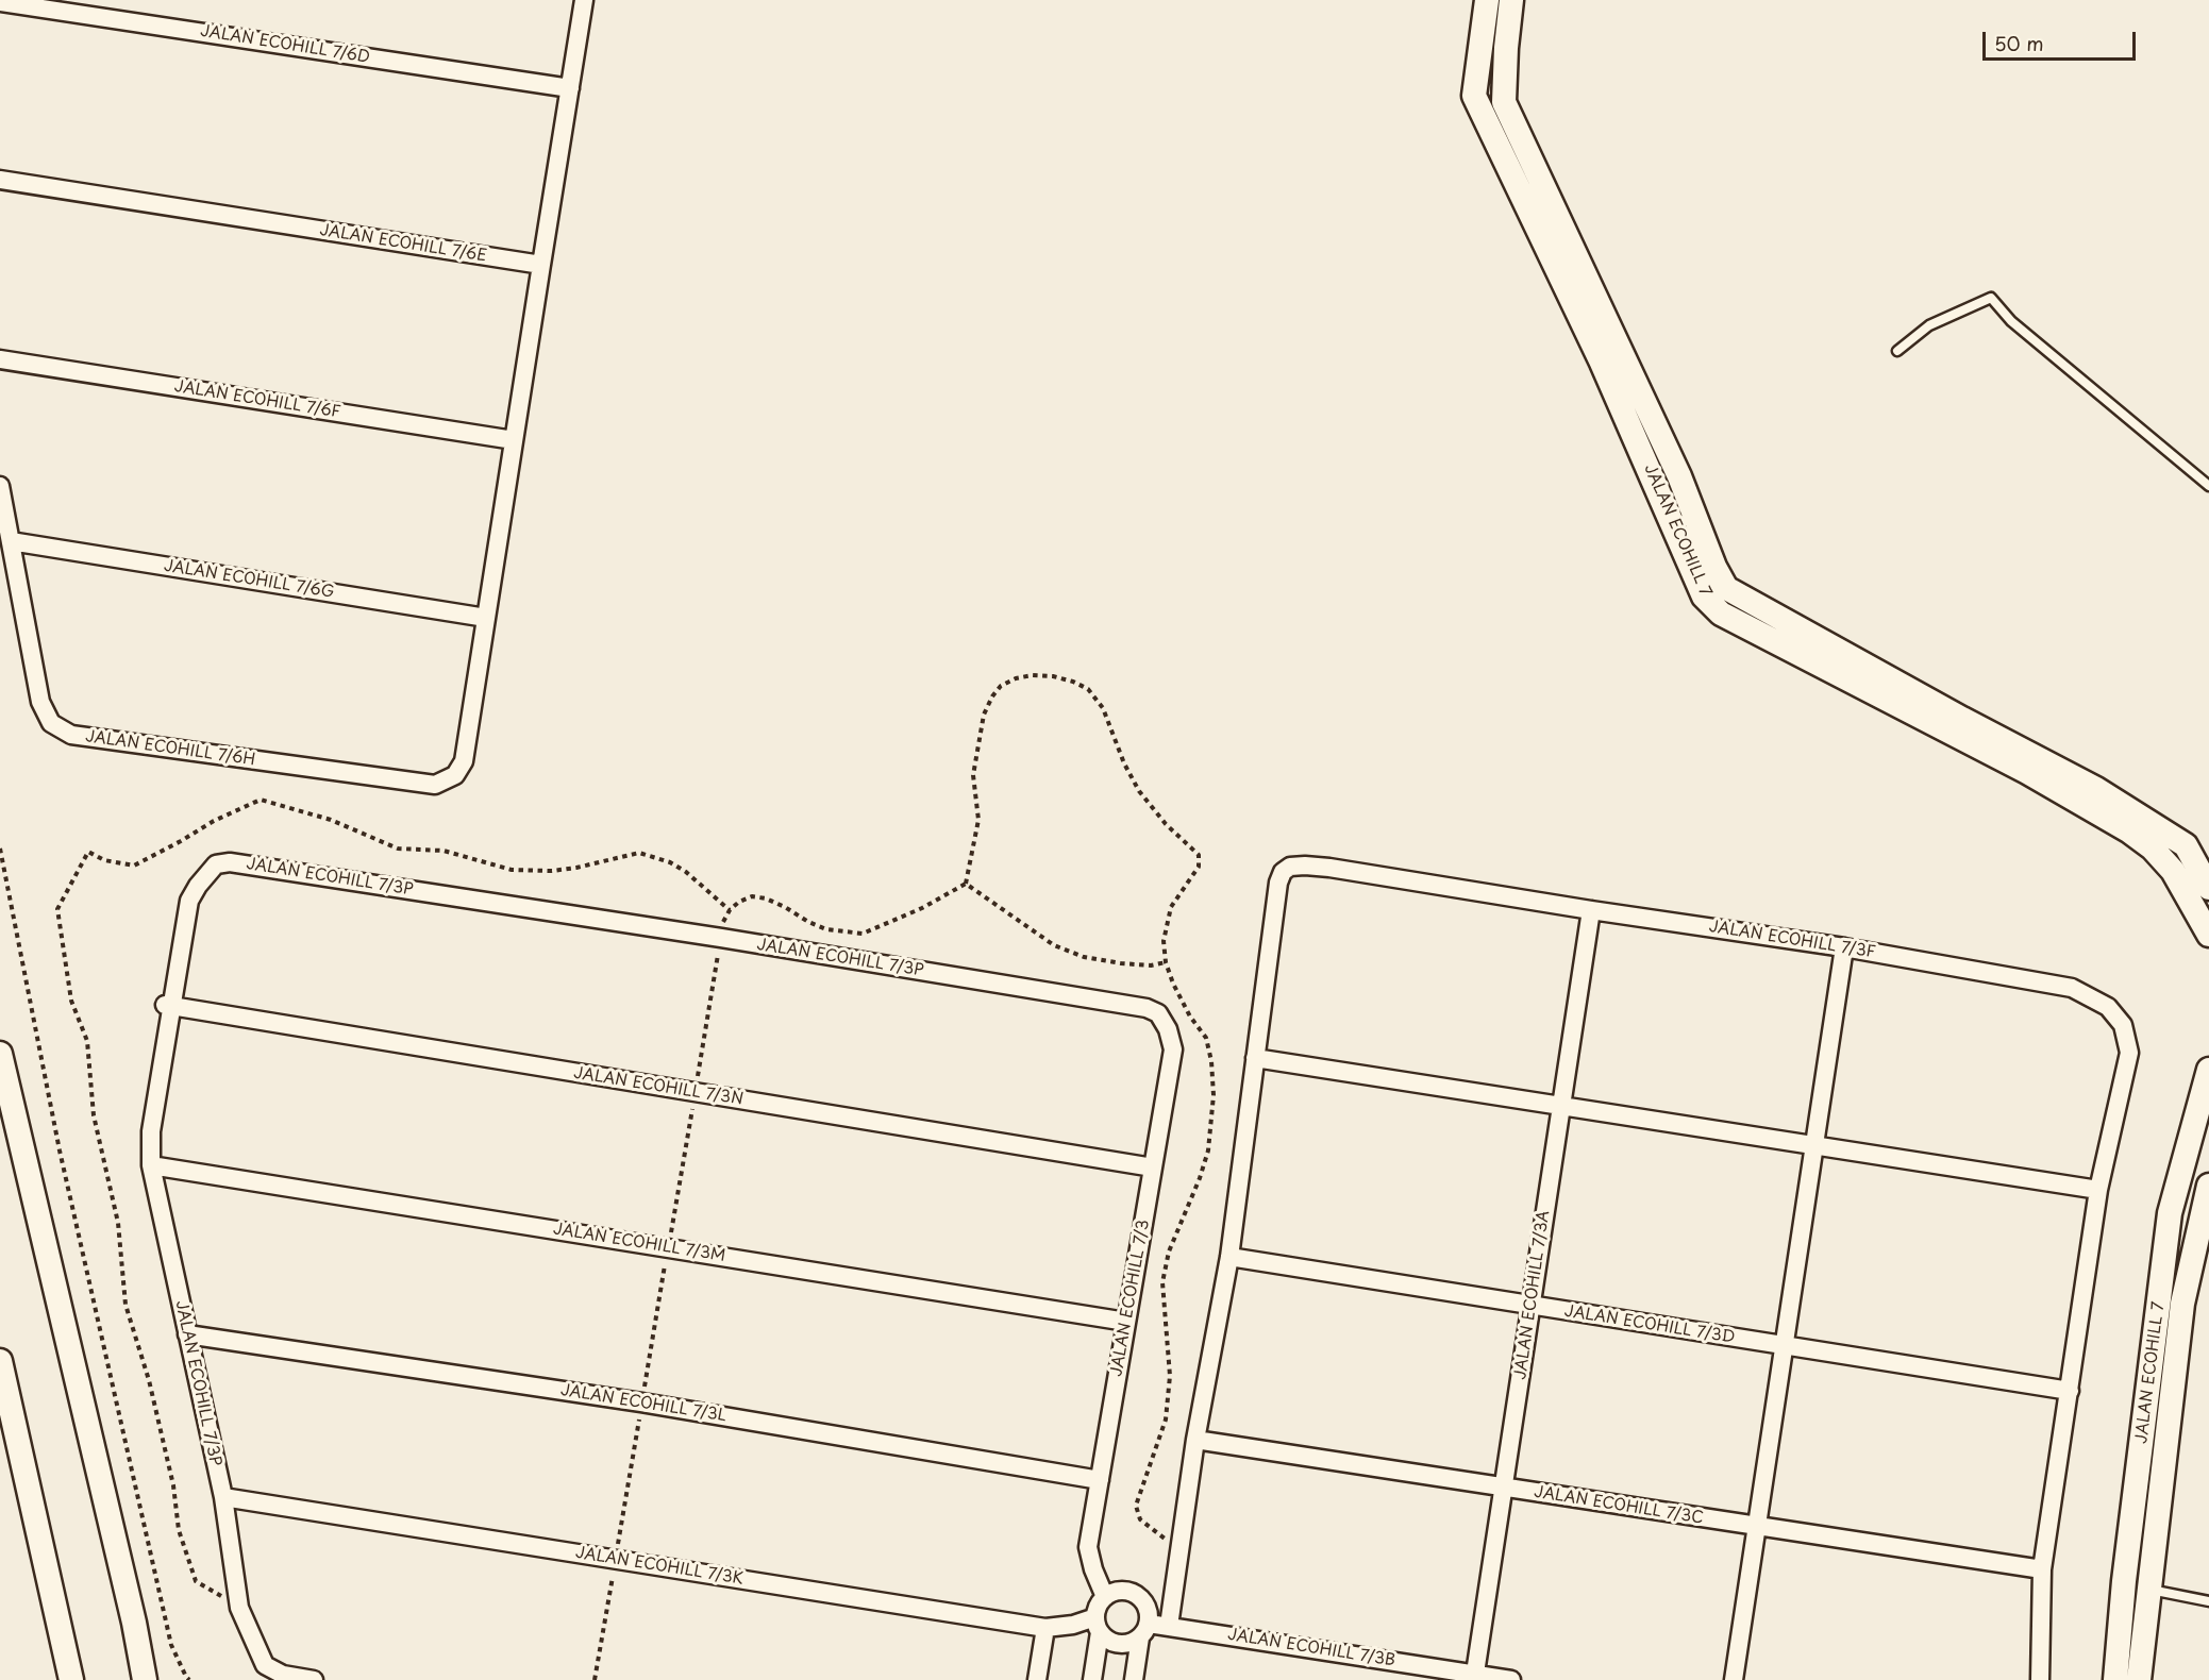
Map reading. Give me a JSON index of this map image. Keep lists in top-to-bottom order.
{
  "streets": {
    "street": [
      "JALAN ECOHILL 7/6D",
      "JALAN ECOHILL 7/6E",
      "JALAN ECOHILL 7/6F",
      "JALAN ECOHILL 7",
      "JALAN ECOHILL 7/6G",
      "JALAN ECOHILL 7/6H",
      "JALAN ECOHILL 7/3P",
      "JALAN ECOHILL 7/3F",
      "JALAN ECOHILL 7/3N",
      "JALAN ECOHILL 7/3M",
      "JALAN ECOHILL 7/3A",
      "JALAN ECOHILL 7/3",
      "JALAN ECOHILL 7/3D",
      "JALAN ECOHILL 7/3L",
      "JALAN ECOHILL 7/3C",
      "JALAN ECOHILL 7/3K",
      "JALAN ECOHILL 7/3B"
    ]
  },
  "crossings": [
    ["JALAN ECOHILL 7/6G", "JALAN ECOHILL 7/6H"],
    ["JALAN ECOHILL 7/3P", "JALAN ECOHILL 7/3N"],
    ["JALAN ECOHILL 7/3P", "JALAN ECOHILL 7/3M"],
    ["JALAN ECOHILL 7/3P", "JALAN ECOHILL 7/3"],
    ["JALAN ECOHILL 7/3P", "JALAN ECOHILL 7/3L"],
    ["JALAN ECOHILL 7/3P", "JALAN ECOHILL 7/3K"],
    ["JALAN ECOHILL 7/3F", "JALAN ECOHILL 7/3A"],
    ["JALAN ECOHILL 7/3F", "JALAN ECOHILL 7/3D"],
    ["JALAN ECOHILL 7/3F", "JALAN ECOHILL 7/3C"],
    ["JALAN ECOHILL 7/3N", "JALAN ECOHILL 7/3"],
    ["JALAN ECOHILL 7/3M", "JALAN ECOHILL 7/3"],
    ["JALAN ECOHILL 7/3A", "JALAN ECOHILL 7/3D"],
    ["JALAN ECOHILL 7/3A", "JALAN ECOHILL 7/3C"],
    ["JALAN ECOHILL 7/3A", "JALAN ECOHILL 7/3B"],
    ["JALAN ECOHILL 7/3", "JALAN ECOHILL 7/3L"],
    ["JALAN ECOHILL 7/3", "JALAN ECOHILL 7/3K"],
    ["JALAN ECOHILL 7/3", "JALAN ECOHILL 7/3B"],
    ["JALAN ECOHILL 7/3K", "JALAN ECOHILL 7/3B"]
  ],
  "scale_bar": "50 m"
}
